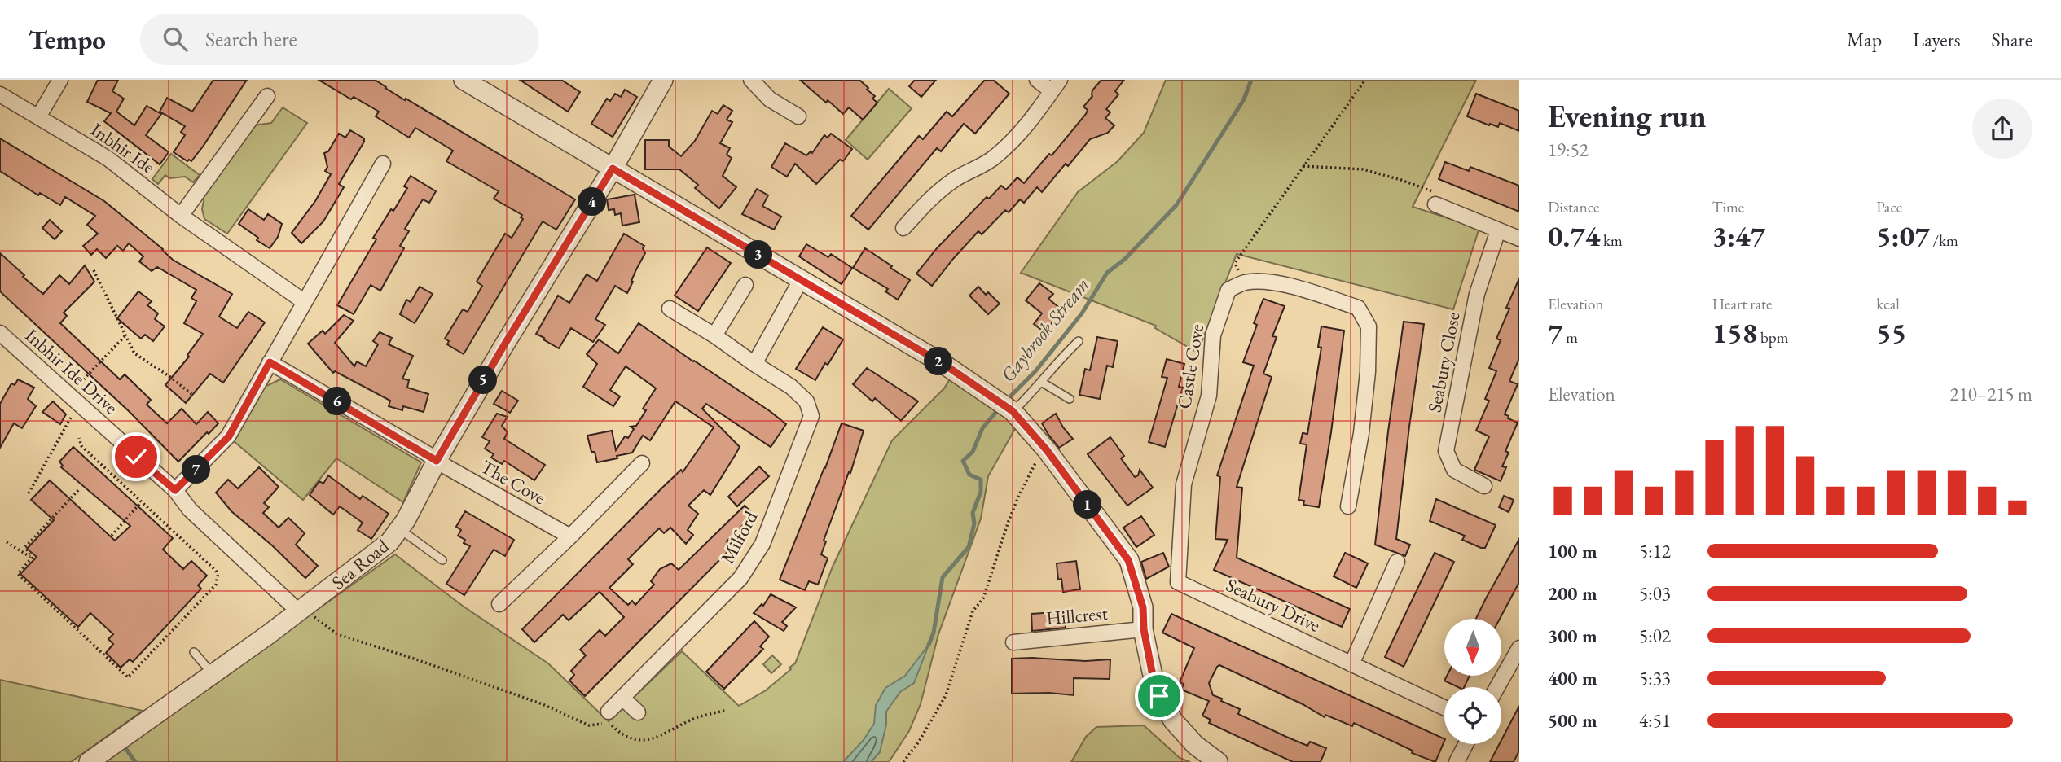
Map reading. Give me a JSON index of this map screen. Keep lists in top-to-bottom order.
{
  "streets": {
    "street": [
      "Inbhir Ide",
      "Seabury Close",
      "Castle Cove",
      "Inbhir Ide Drive",
      "The Cove",
      "Milford",
      "Sea Road",
      "Seabury Drive",
      "Hillcrest"
    ]
  },
  "crossings": [
    ["Castle Cove", "Seabury Drive"],
    ["Inbhir Ide Drive", "Sea Road"],
    ["The Cove", "Sea Road"]
  ],
  "water": ["Gaybrook Stream"],
  "north": "bottom",
  "page": {
    "header": "Tempo",
    "search": "Search here",
    "nav": ["Map", "Layers", "Share"],
    "heading": ["Evening run", "19:52"],
    "stats": [
      ["Distance", "0.74 km"],
      ["Time", "3:47"],
      ["Pace", "5:07 /km"],
      ["Elevation", "7 m"],
      ["Heart rate", "158 bpm"],
      ["kcal", "55"]
    ],
    "pins": [
      "4",
      "3",
      "2",
      "5",
      "6",
      "7",
      "1"
    ],
    "chart": ["Elevation", "210–215 m"],
    "list": [
      {
        "name": "100 m",
        "note": "5:12"
      },
      {
        "name": "200 m",
        "note": "5:03"
      },
      {
        "name": "300 m",
        "note": "5:02"
      },
      {
        "name": "400 m",
        "note": "5:33"
      },
      {
        "name": "500 m",
        "note": "4:51"
      }
    ]
  }
}
